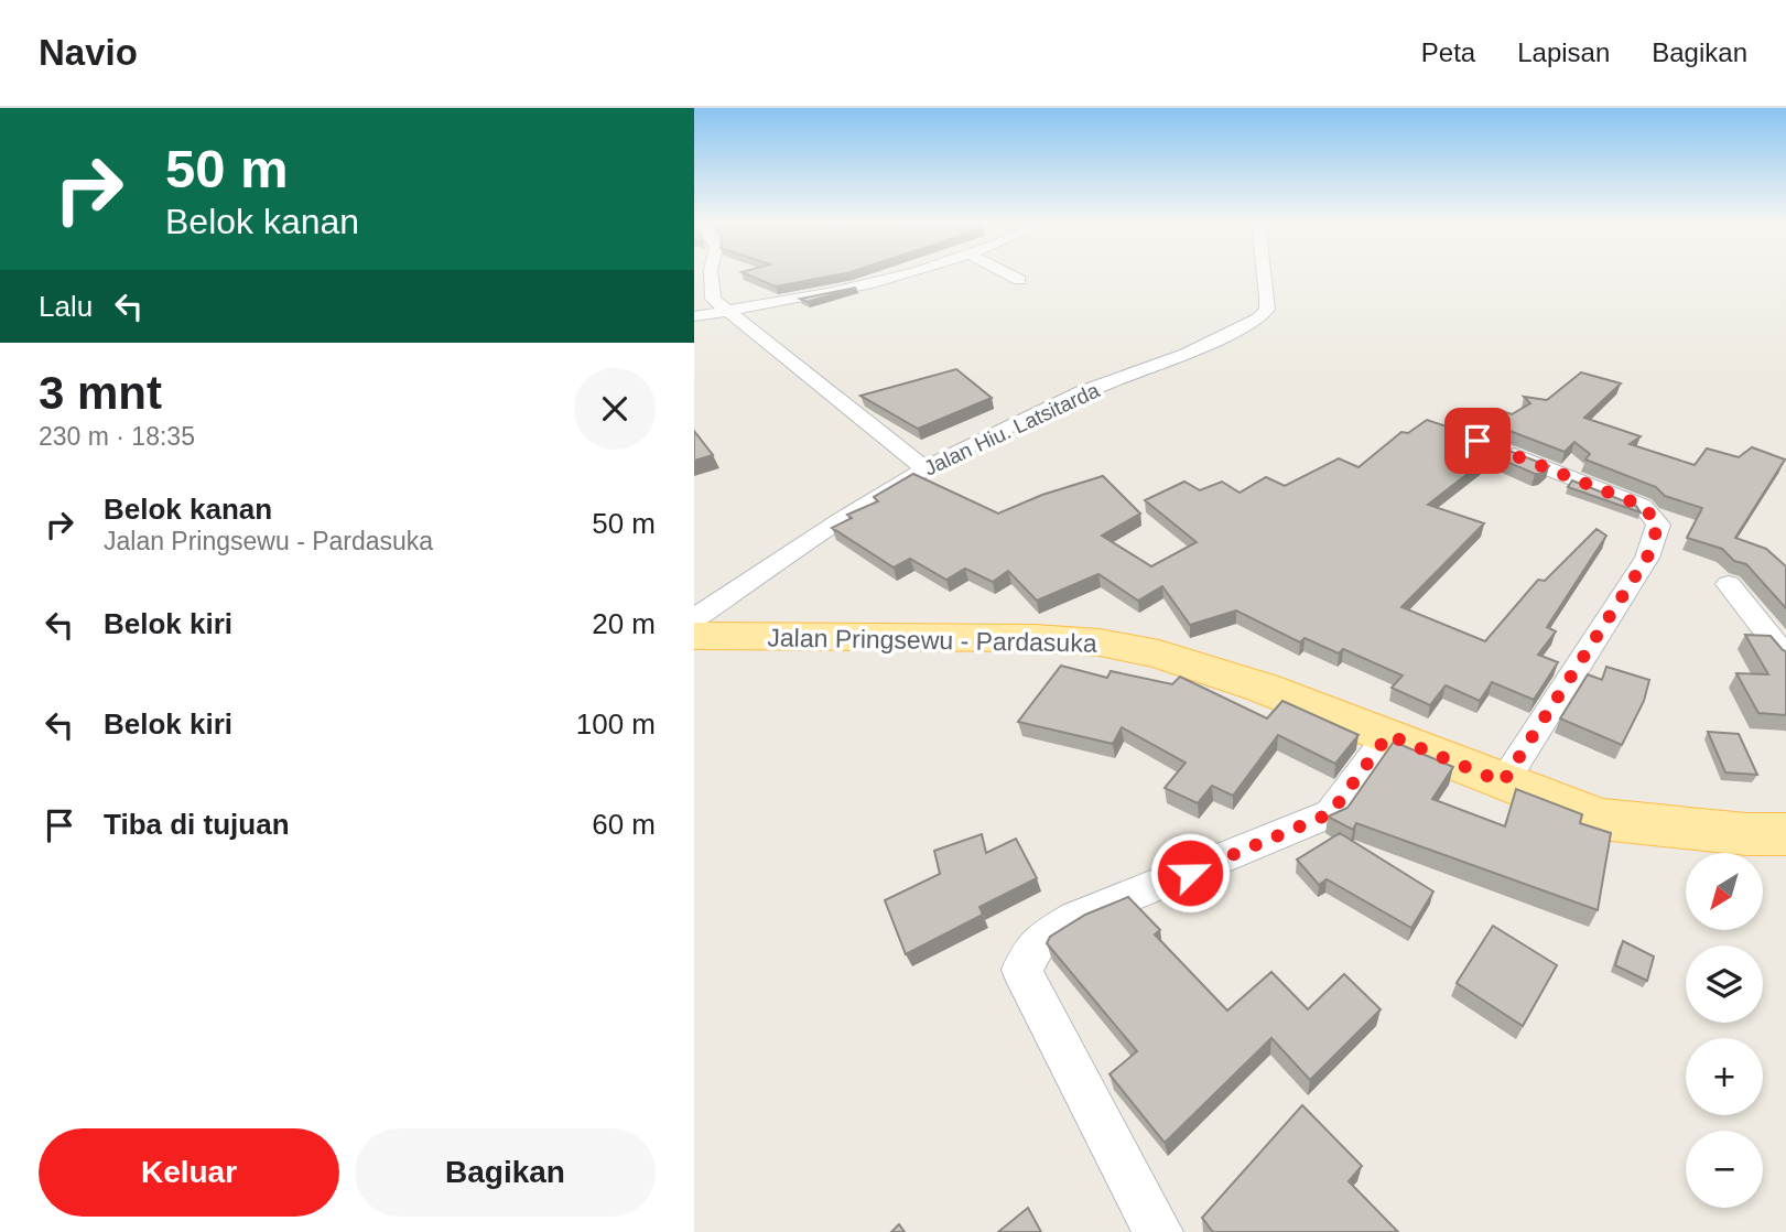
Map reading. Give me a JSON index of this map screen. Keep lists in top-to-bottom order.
{
  "streets": {
    "main road": ["Jalan Pringsewu - Pardasuka"],
    "street": ["Jalan Hiu. Latsitarda"]
  },
  "north": "bottom left",
  "page": {
    "header": "Navio",
    "nav": ["Peta", "Lapisan", "Bagikan"],
    "turn": ["50 m", "Belok kanan"],
    "then": "Lalu",
    "heading": ["3 mnt", "230 m · 18:35"],
    "list": [
      {
        "name": "Belok kanan",
        "note": "Jalan Pringsewu - Pardasuka",
        "value": "50 m"
      },
      {
        "name": "Belok kiri",
        "value": "20 m"
      },
      {
        "name": "Belok kiri",
        "value": "100 m"
      },
      {
        "name": "Tiba di tujuan",
        "value": "60 m"
      }
    ],
    "map_buttons": ["+", "−"],
    "buttons": ["Keluar", "Bagikan"]
  }
}
